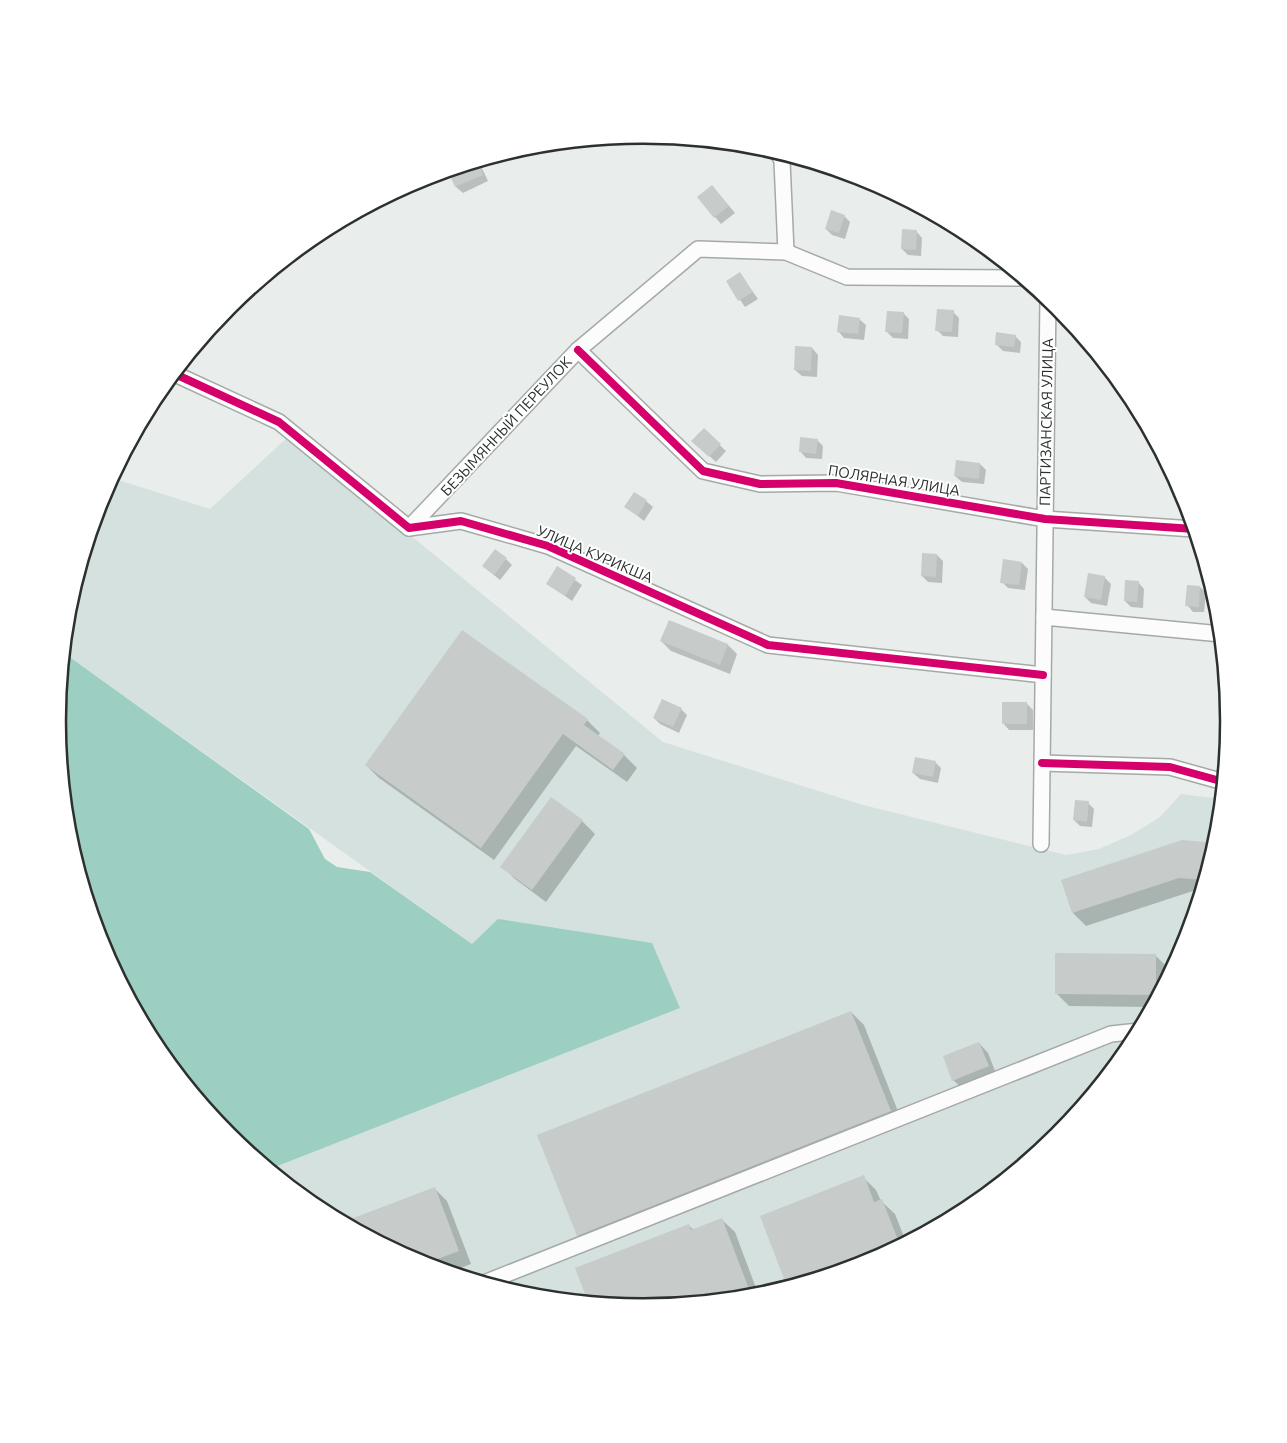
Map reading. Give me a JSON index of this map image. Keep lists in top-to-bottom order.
{
  "streets": {
    "street": [
      "ПАРТИЗАНСКАЯ УЛИЦА",
      "БЕЗЫМЯННЫЙ ПЕРЕУЛОК",
      "ПОЛЯРНАЯ УЛИЦА",
      "УЛИЦА КУРИКША"
    ]
  },
  "crossings": [
    ["ПАРТИЗАНСКАЯ УЛИЦА", "ПОЛЯРНАЯ УЛИЦА"],
    ["ПАРТИЗАНСКАЯ УЛИЦА", "УЛИЦА КУРИКША"],
    ["БЕЗЫМЯННЫЙ ПЕРЕУЛОК", "ПОЛЯРНАЯ УЛИЦА"],
    ["БЕЗЫМЯННЫЙ ПЕРЕУЛОК", "УЛИЦА КУРИКША"]
  ]
}
